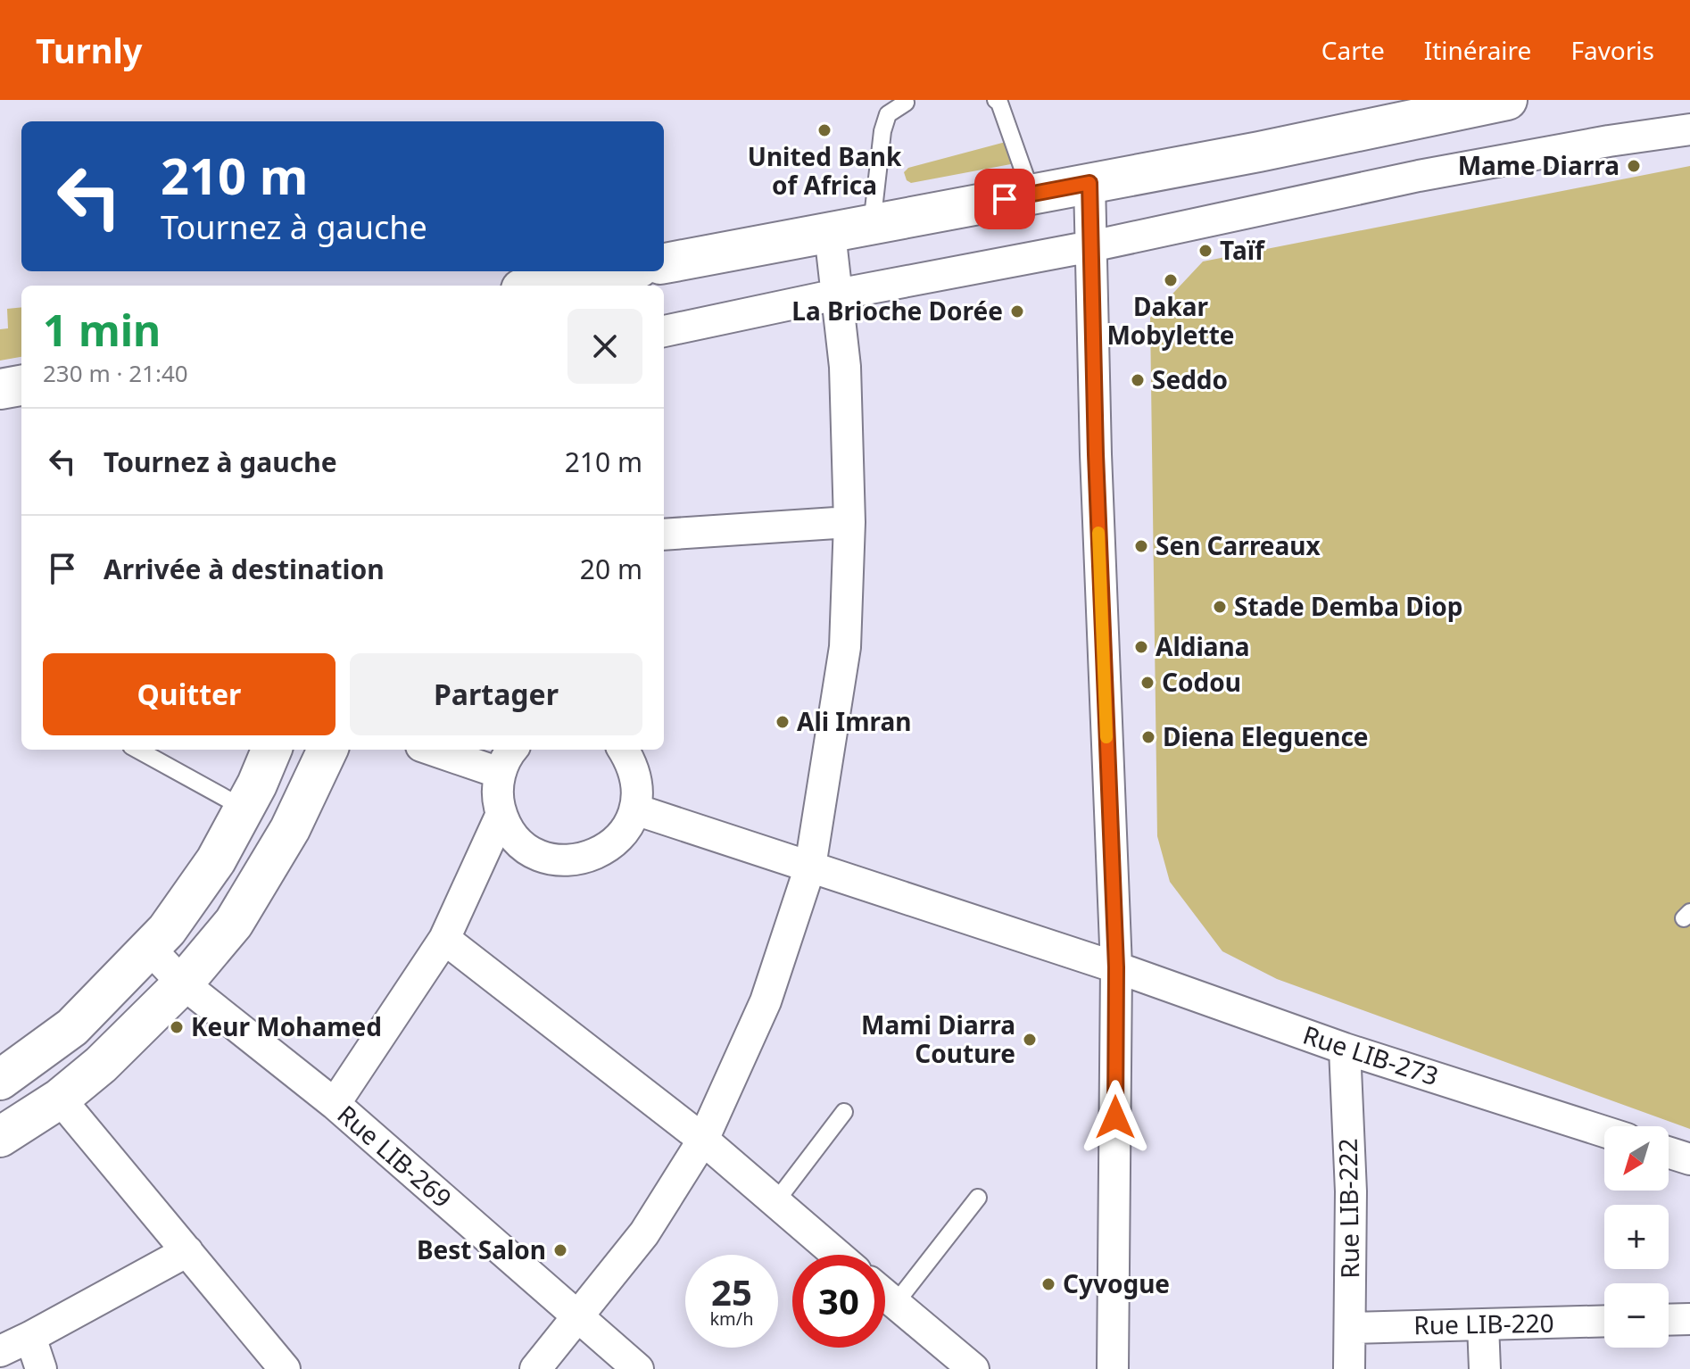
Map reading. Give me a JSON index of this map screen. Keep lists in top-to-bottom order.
{
  "streets": {
    "street": [
      "Rue LIB-273",
      "Rue LIB-269",
      "Rue LIB-222",
      "Rue LIB-220"
    ]
  },
  "crossings": [
    ["Rue LIB-273", "Rue LIB-222"],
    ["Rue LIB-222", "Rue LIB-220"]
  ],
  "places": [
    "United Bank of Africa",
    "Mame Diarra",
    "Taïf",
    "Dakar Mobylette",
    "La Brioche Dorée",
    "Seddo",
    "Sen Carreaux",
    "Stade Demba Diop",
    "Aldiana",
    "Codou",
    "Ali Imran",
    "Diena Eleguence",
    "Keur Mohamed",
    "Mami Diarra Couture",
    "Best Salon",
    "Cyvogue"
  ],
  "north": "bottom left",
  "page": {
    "header": "Turnly",
    "nav": ["Carte", "Itinéraire", "Favoris"],
    "turn": ["210 m", "Tournez à gauche"],
    "heading": ["1 min", "230 m · 21:40"],
    "list": [
      {
        "name": "Tournez à gauche",
        "value": "210 m"
      },
      {
        "name": "Arrivée à destination",
        "value": "20 m"
      }
    ],
    "buttons": ["Quitter", "Partager"],
    "map_buttons": ["+", "−"],
    "speed": "25 km/h",
    "limit": "30"
  }
}
